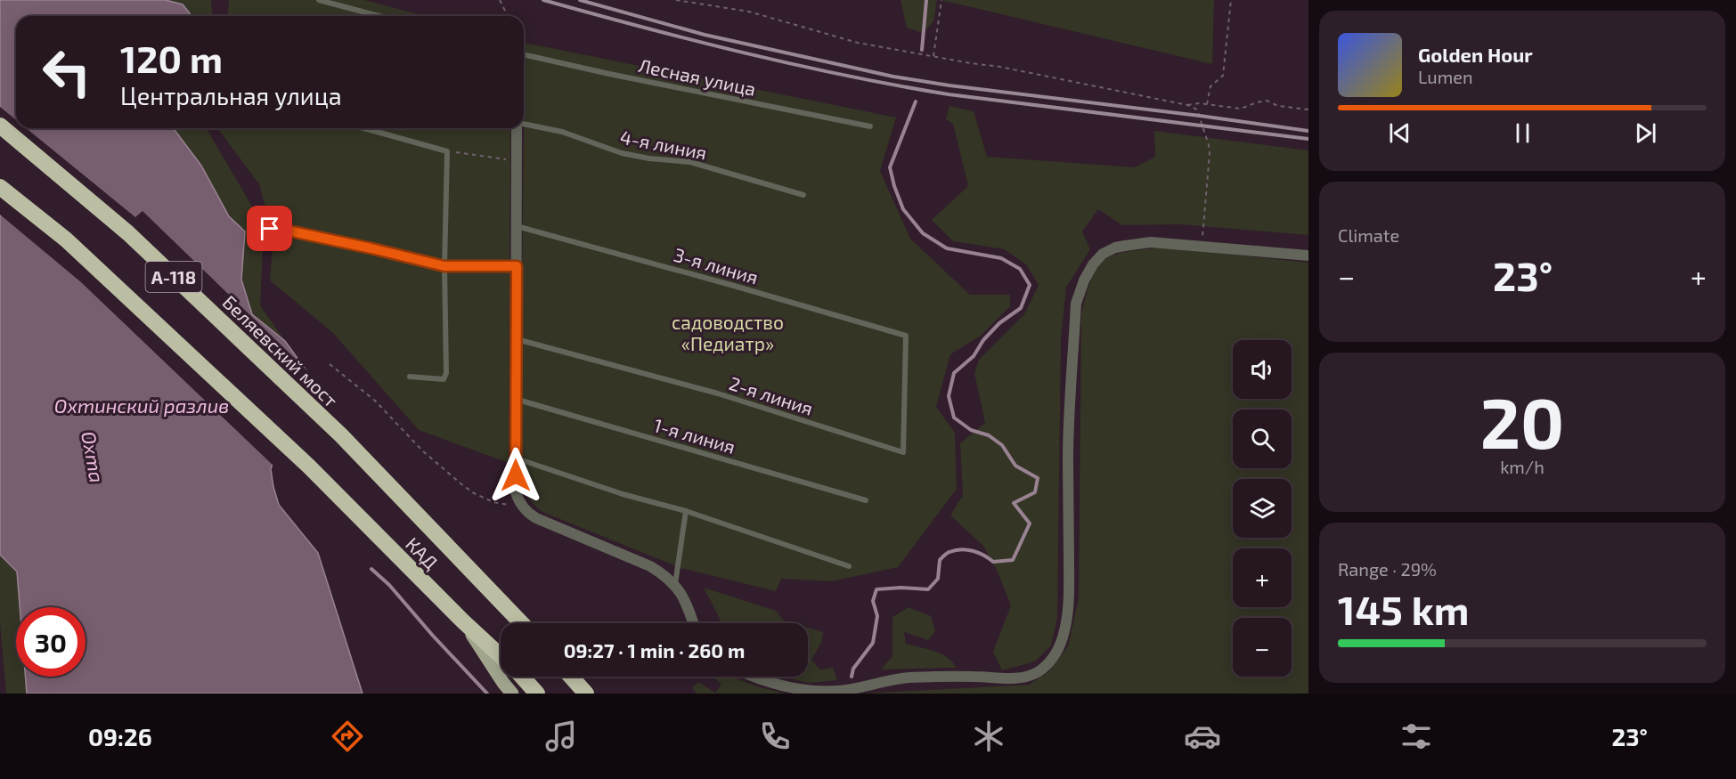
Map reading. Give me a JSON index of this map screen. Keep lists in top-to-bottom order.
{
  "streets": {
    "highway": ["А-118", "Беляевский мост", "КАД"],
    "lane": [
      "Лесная улица",
      "4-я линия",
      "3-я линия",
      "2-я линия",
      "1-я линия"
    ]
  },
  "crossings": [
    ["3-я линия", "2-я линия"],
    ["Беляевский мост", "КАД"]
  ],
  "water": ["Охтинский разлив", "Охта"],
  "parks": ["садоводство «Педиатр»"],
  "page": {
    "turn": ["120 m", "Центральная улица"],
    "song": ["Golden Hour", "Lumen"],
    "tile": [
      "Climate",
      ["20", "km/h"],
      ["Range · 29%", "145 km"]
    ],
    "heat": ["−", "23°", "+"],
    "map_buttons": ["+", "−"],
    "limit": "30",
    "trip": "09:27 · 1 min · 260 m",
    "tabs": ["09:26", "23°"]
  }
}
